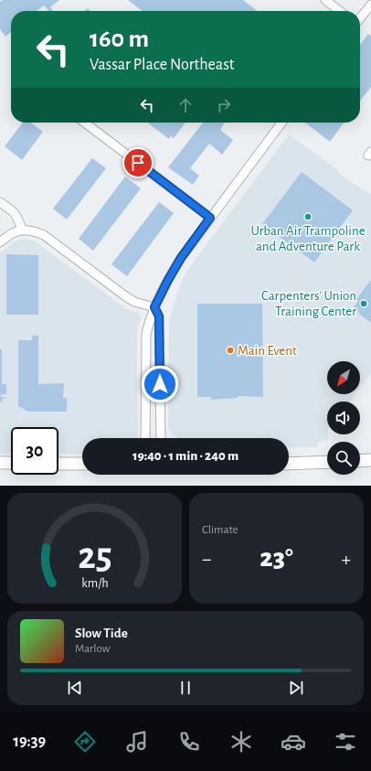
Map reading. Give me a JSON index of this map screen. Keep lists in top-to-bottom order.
{
  "places": ["Urban Air Trampoline and Adventure Park", "Carpenters' Union Training Center", "Main Event"],
  "north": "bottom left",
  "page": {
    "turn": ["160 m", "Vassar Place Northeast"],
    "limit": "30",
    "trip": "19:40 · 1 min · 240 m",
    "tile": "Climate",
    "heat": ["−", "23°", "+"],
    "song": ["Slow Tide", "Marlow"],
    "tabs": "19:39",
    "gauge": ["25", "km/h"]
  }
}
